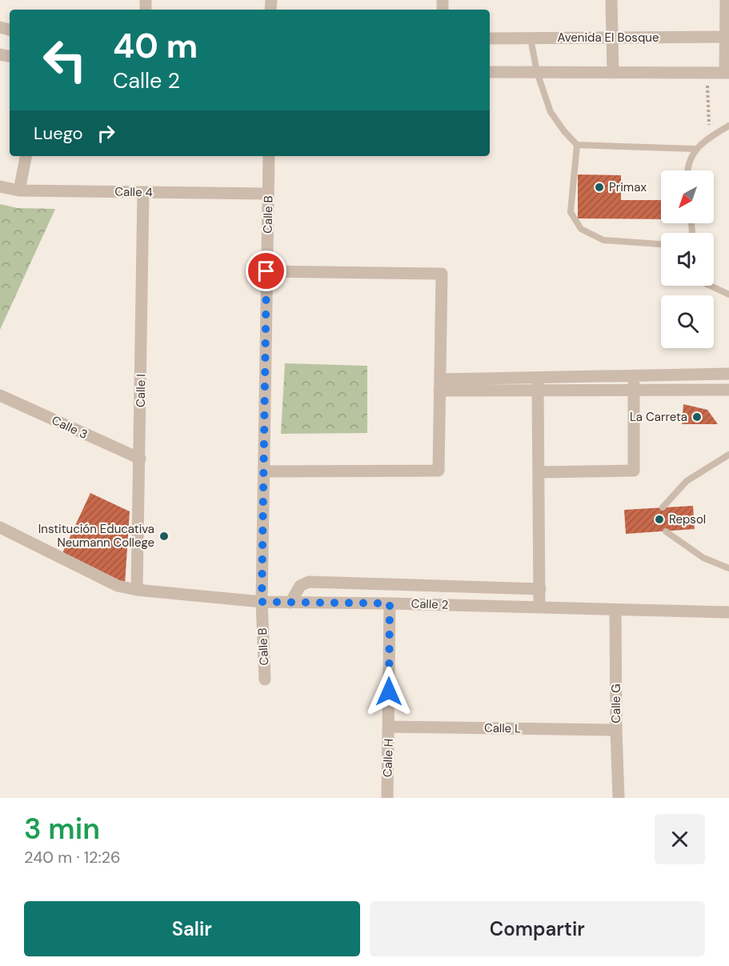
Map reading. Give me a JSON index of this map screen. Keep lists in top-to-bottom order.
{
  "streets": {
    "street": [
      "Avenida El Bosque",
      "Calle 4",
      "Calle B",
      "Calle I",
      "Calle 3",
      "Calle 2",
      "Calle G",
      "Calle L",
      "Calle H"
    ]
  },
  "crossings": [
    ["Calle 4", "Calle B"],
    ["Calle 4", "Calle I"],
    ["Calle B", "Calle 2"],
    ["Calle I", "Calle 3"],
    ["Calle I", "Calle 2"],
    ["Calle 2", "Calle G"],
    ["Calle 2", "Calle H"],
    ["Calle G", "Calle L"],
    ["Calle L", "Calle H"]
  ],
  "places": [
    "Primax",
    "La Carreta",
    "Repsol",
    "Institución Educativa Neumann College"
  ],
  "north": "bottom left",
  "page": {
    "turn": ["40 m", "Calle 2"],
    "then": "Luego",
    "heading": ["3 min", "240 m · 12:26"],
    "buttons": ["Salir", "Compartir"]
  }
}
